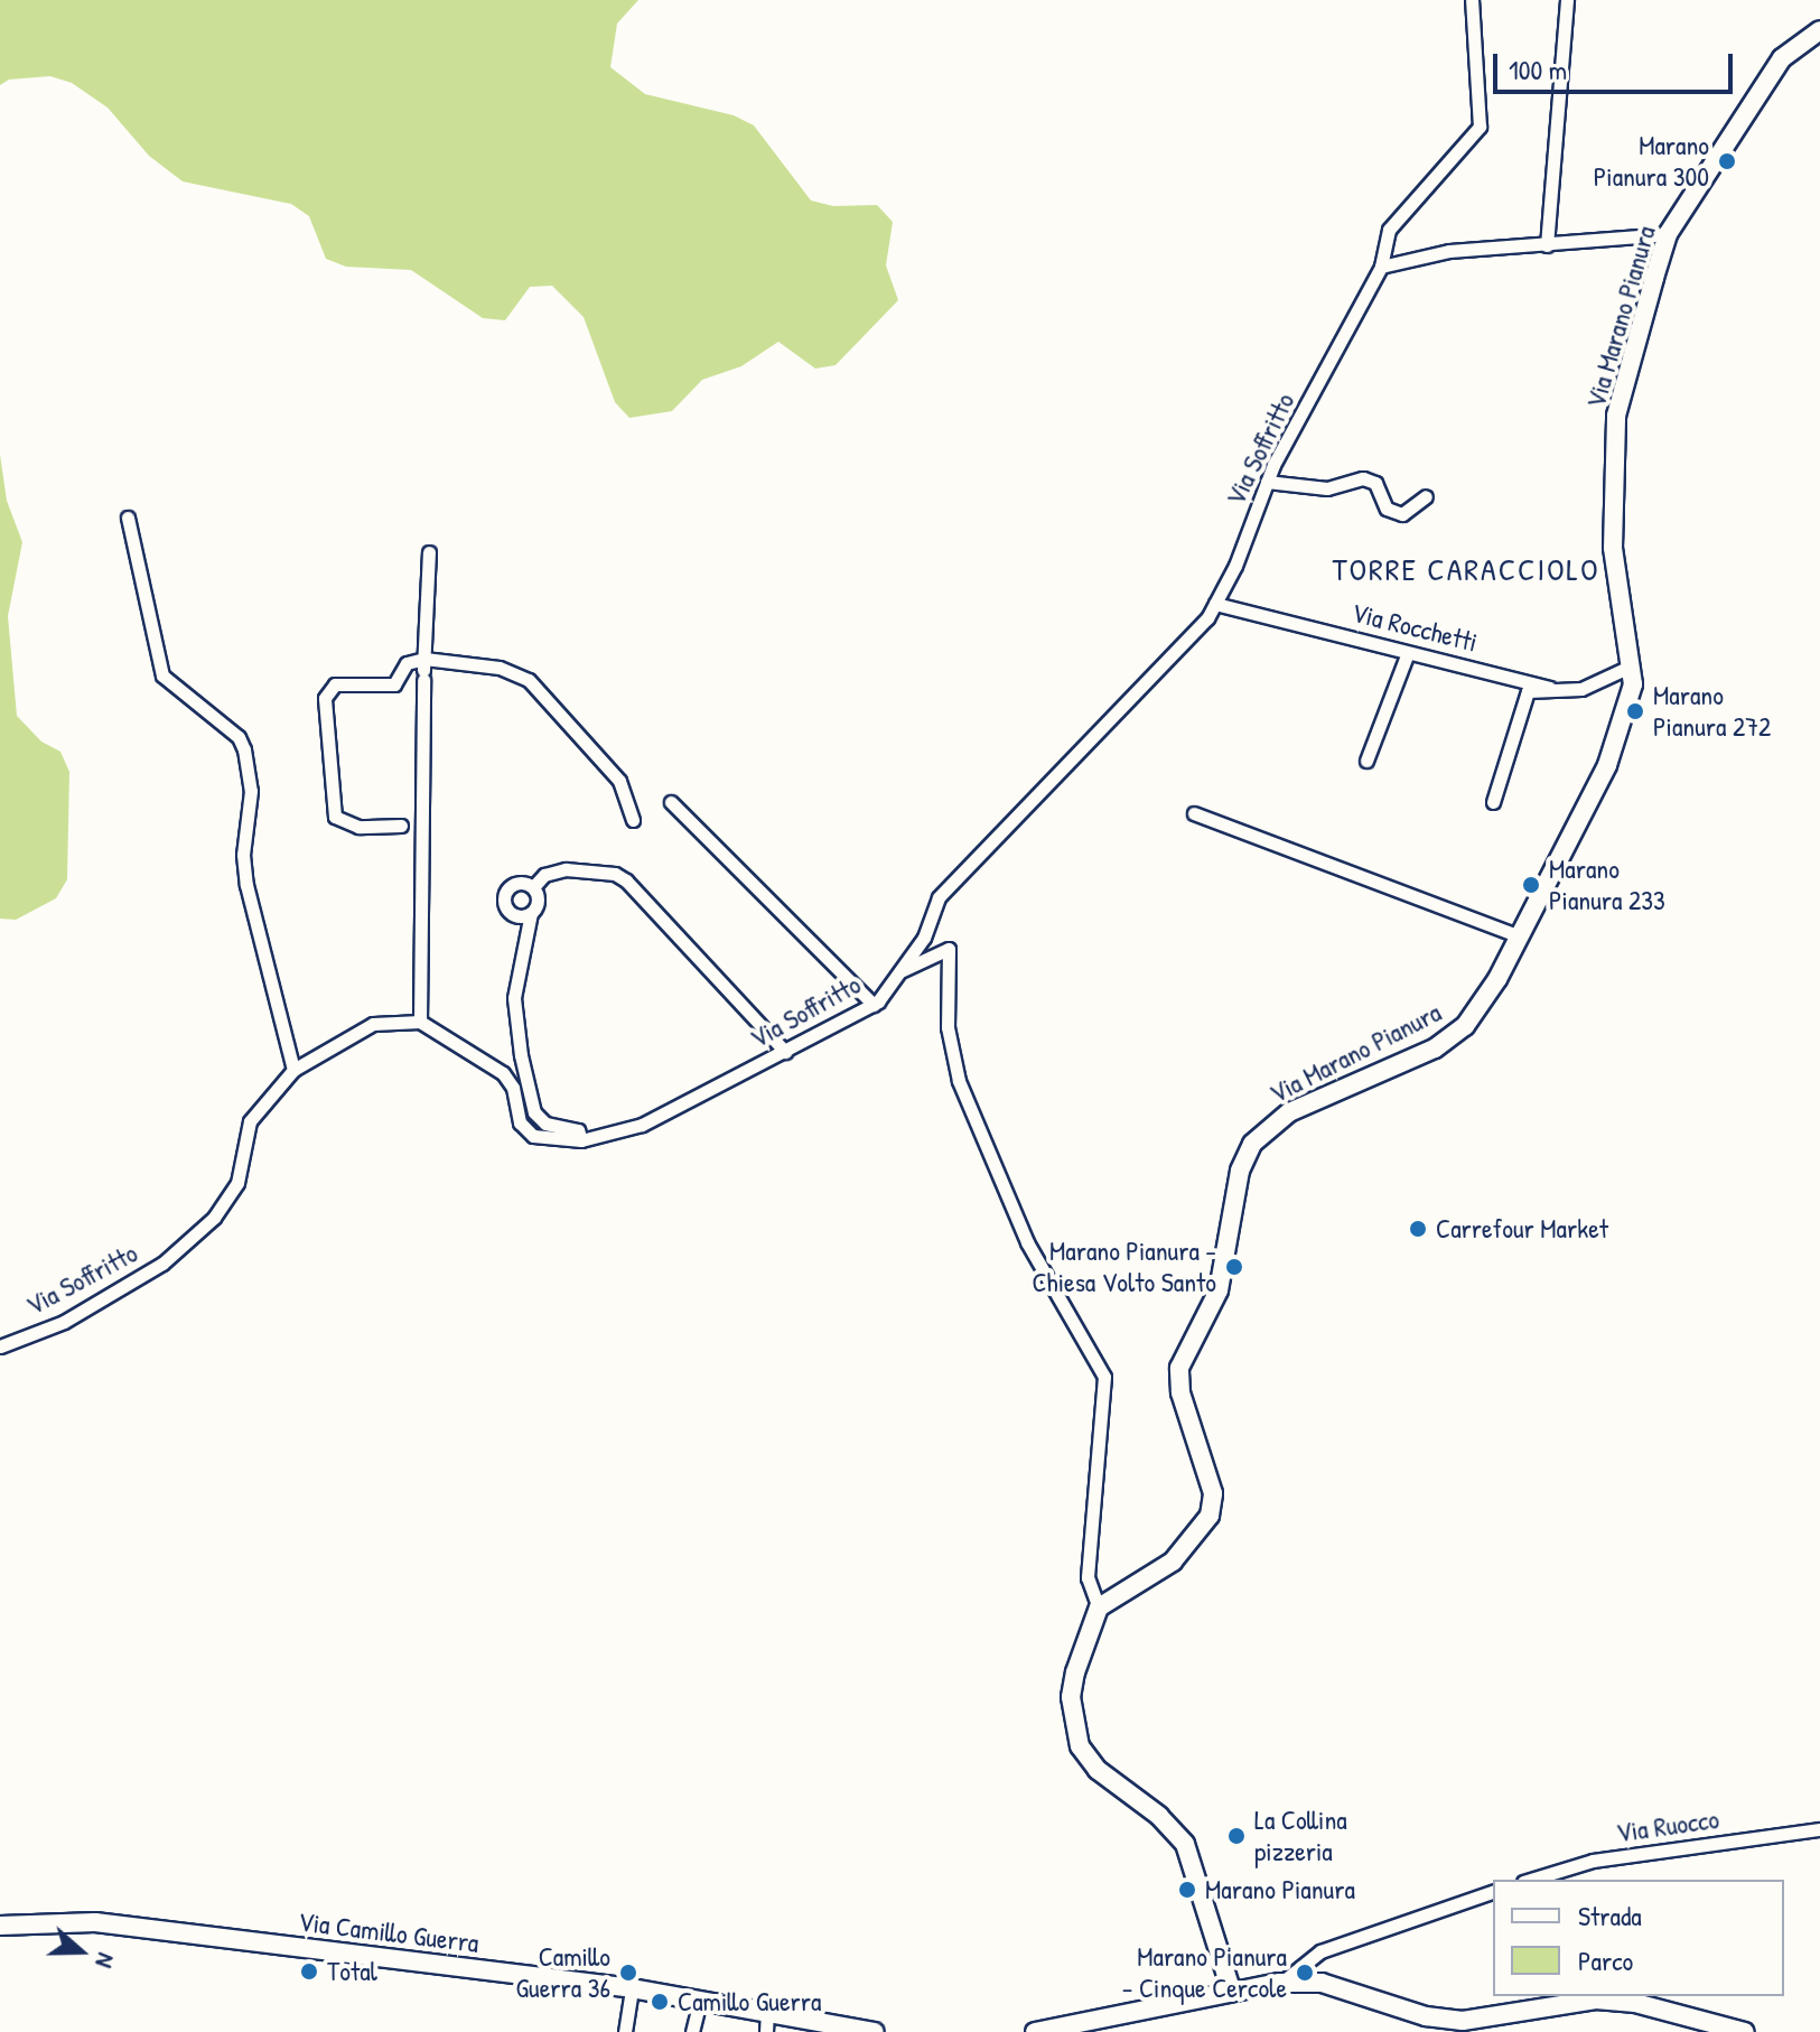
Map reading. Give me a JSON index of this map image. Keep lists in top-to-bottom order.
{
  "streets": {
    "street": [
      "Via Marano Pianura",
      "Via Soffritto",
      "Via Rocchetti",
      "Via Ruocco",
      "Via Camillo Guerra"
    ]
  },
  "crossings": [
    ["Via Marano Pianura", "Via Rocchetti"],
    ["Via Soffritto", "Via Rocchetti"]
  ],
  "districts": ["TORRE CARACCIOLO"],
  "places": [
    "Marano Pianura 300",
    "Marano Pianura 272",
    "Marano Pianura 233",
    "Carrefour Market",
    "Marano Pianura - Chiesa Volto Santo",
    "La Collina pizzeria",
    "Marano Pianura",
    "Total",
    "Camillo Guerra 36",
    "Marano Pianura - Cinque Cercole",
    "Camillo Guerra"
  ],
  "legend": ["Strada", "Parco"],
  "scale_bar": "100 m",
  "north": "right"
}
